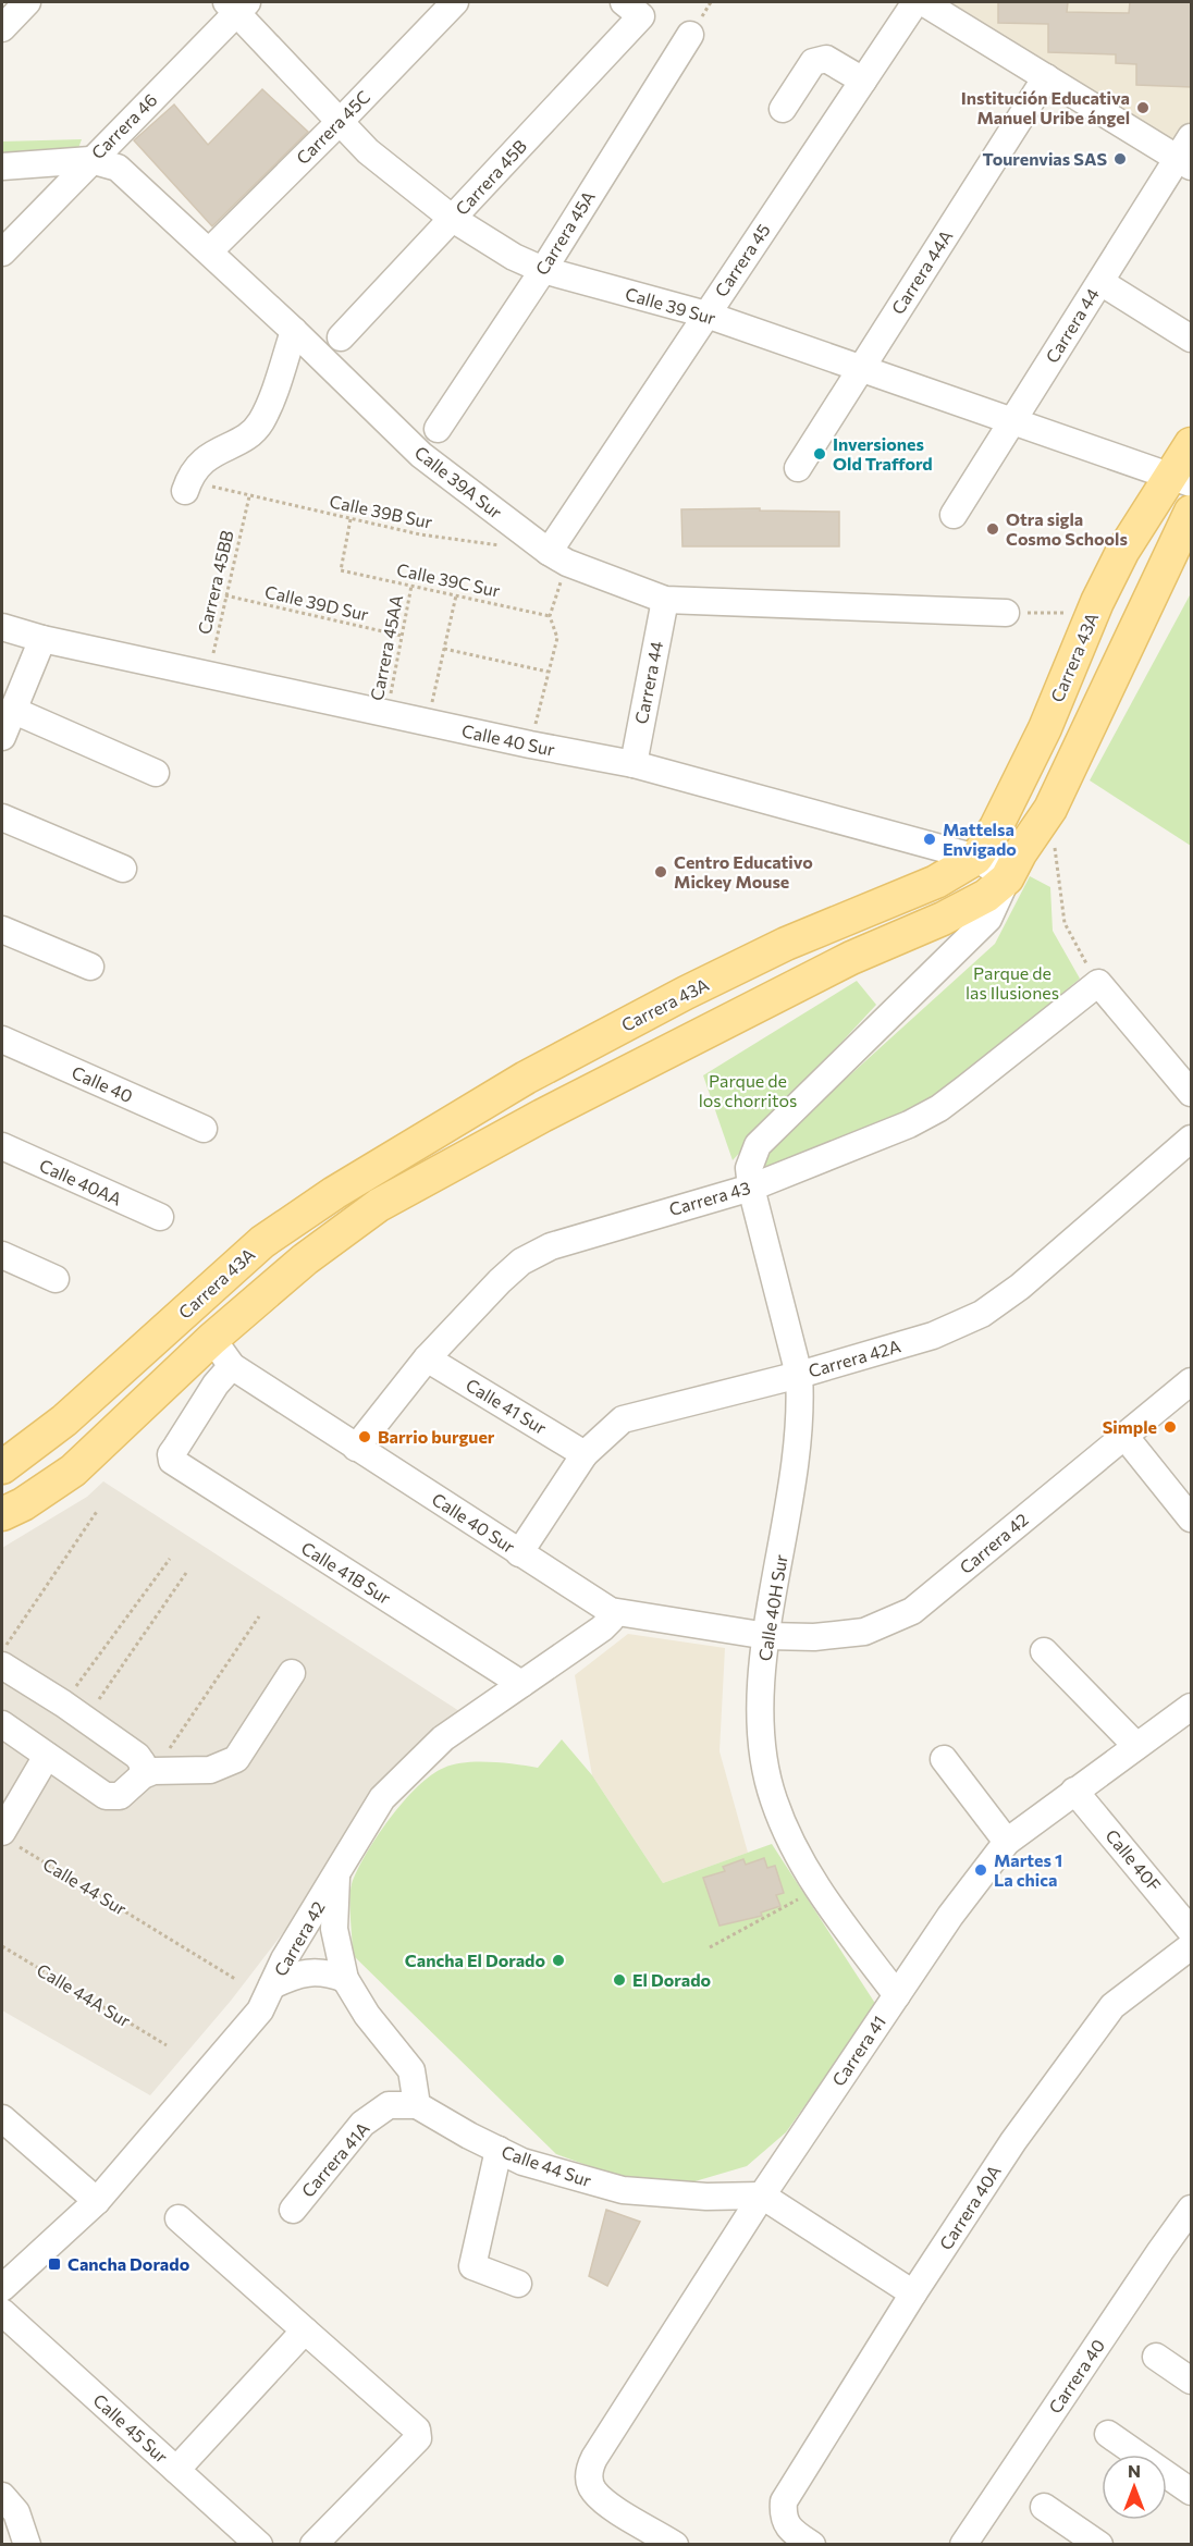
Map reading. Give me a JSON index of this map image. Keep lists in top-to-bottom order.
{
  "streets": {
    "main road": ["Carrera 43A"],
    "street": [
      "Carrera 46",
      "Carrera 45C",
      "Carrera 45B",
      "Carrera 45A",
      "Carrera 45",
      "Carrera 44A",
      "Calle 39 Sur",
      "Carrera 44",
      "Calle 39A Sur",
      "Calle 40 Sur",
      "Calle 40",
      "Calle 40AA",
      "Carrera 43",
      "Carrera 42A",
      "Calle 41 Sur",
      "Carrera 42",
      "Calle 41B Sur",
      "Calle 40H Sur",
      "Calle 40F",
      "Calle 44 Sur",
      "Carrera 41",
      "Carrera 41A",
      "Carrera 40A",
      "Carrera 40",
      "Calle 45 Sur"
    ],
    "path": [
      "Calle 39B Sur",
      "Calle 39C Sur",
      "Carrera 45BB",
      "Calle 39D Sur",
      "Carrera 45AA",
      "Calle 44A Sur"
    ]
  },
  "crossings": [
    ["Carrera 46", "Calle 39 Sur"],
    ["Carrera 46", "Calle 39A Sur"],
    ["Carrera 45C", "Calle 39 Sur"],
    ["Carrera 45C", "Calle 39A Sur"],
    ["Carrera 45B", "Calle 39 Sur"],
    ["Carrera 45A", "Calle 39 Sur"],
    ["Carrera 45", "Calle 39 Sur"],
    ["Carrera 45", "Calle 39A Sur"],
    ["Carrera 44A", "Calle 39 Sur"],
    ["Calle 39 Sur", "Carrera 44"],
    ["Calle 39 Sur", "Carrera 43A"],
    ["Carrera 44", "Calle 39A Sur"],
    ["Carrera 44", "Calle 40 Sur"],
    ["Calle 39B Sur", "Calle 39C Sur"],
    ["Calle 39B Sur", "Carrera 45BB"],
    ["Calle 39C Sur", "Carrera 45AA"],
    ["Carrera 45BB", "Calle 39D Sur"],
    ["Carrera 45BB", "Calle 40 Sur"],
    ["Calle 39D Sur", "Carrera 45AA"],
    ["Carrera 45AA", "Calle 40 Sur"],
    ["Carrera 43A", "Calle 40 Sur"],
    ["Calle 40 Sur", "Carrera 43"],
    ["Calle 40 Sur", "Carrera 42A"],
    ["Calle 40 Sur", "Carrera 42"],
    ["Calle 40 Sur", "Calle 41B Sur"],
    ["Calle 40 Sur", "Calle 40H Sur"],
    ["Carrera 43", "Calle 41 Sur"],
    ["Carrera 43", "Calle 40H Sur"],
    ["Carrera 42A", "Calle 41 Sur"],
    ["Carrera 42A", "Calle 40H Sur"],
    ["Carrera 42", "Calle 41B Sur"],
    ["Carrera 42", "Calle 40H Sur"],
    ["Calle 40H Sur", "Carrera 41"],
    ["Calle 40F", "Carrera 41"],
    ["Calle 44 Sur", "Carrera 41"],
    ["Calle 44 Sur", "Carrera 41A"]
  ],
  "parks": ["Parque de las Ilusiones", "Parque de los chorritos"],
  "places": {
    "other": [
      "Institución Educativa Manuel Uribe ángel",
      "Tourenvias SAS",
      "Inversiones Old Trafford",
      "Otra sigla Cosmo Schools",
      "Mattelsa Envigado",
      "Centro Educativo Mickey Mouse",
      "Simple",
      "Barrio burguer",
      "Martes 1 La chica",
      "Cancha El Dorado",
      "El Dorado"
    ],
    "transit": ["Cancha Dorado"]
  },
  "north": "top"
}
